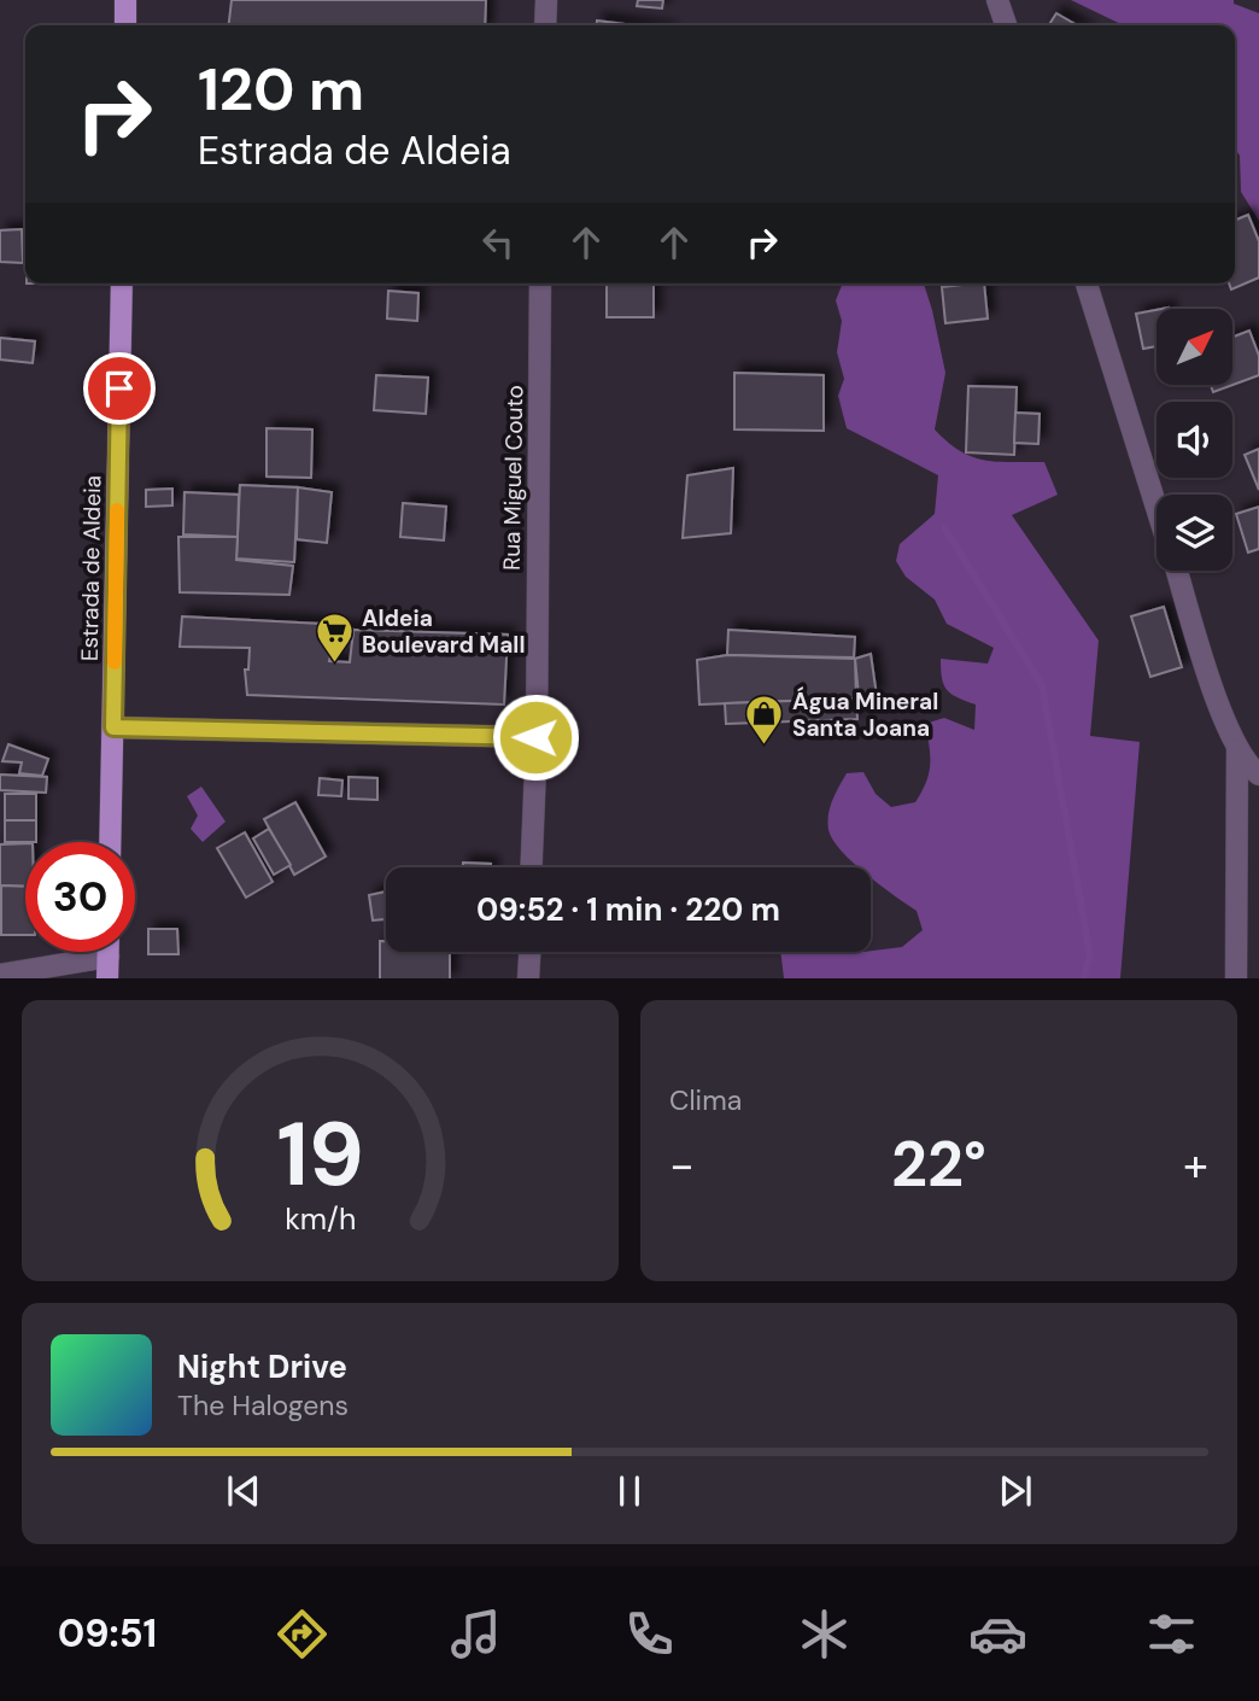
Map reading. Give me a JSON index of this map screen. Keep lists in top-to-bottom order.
{
  "streets": {
    "main road": ["Estrada de Aldeia"],
    "street": ["Rua Miguel Couto"]
  },
  "places": {
    "supermarket": ["Aldeia Boulevard Mall"],
    "shop": ["Água Mineral Santa Joana"]
  },
  "north": "top right",
  "page": {
    "turn": ["120 m", "Estrada de Aldeia"],
    "limit": "30",
    "trip": "09:52 · 1 min · 220 m",
    "tile": "Clima",
    "heat": ["−", "22°", "+"],
    "song": ["Night Drive", "The Halogens"],
    "tabs": "09:51",
    "gauge": ["19", "km/h"]
  }
}
